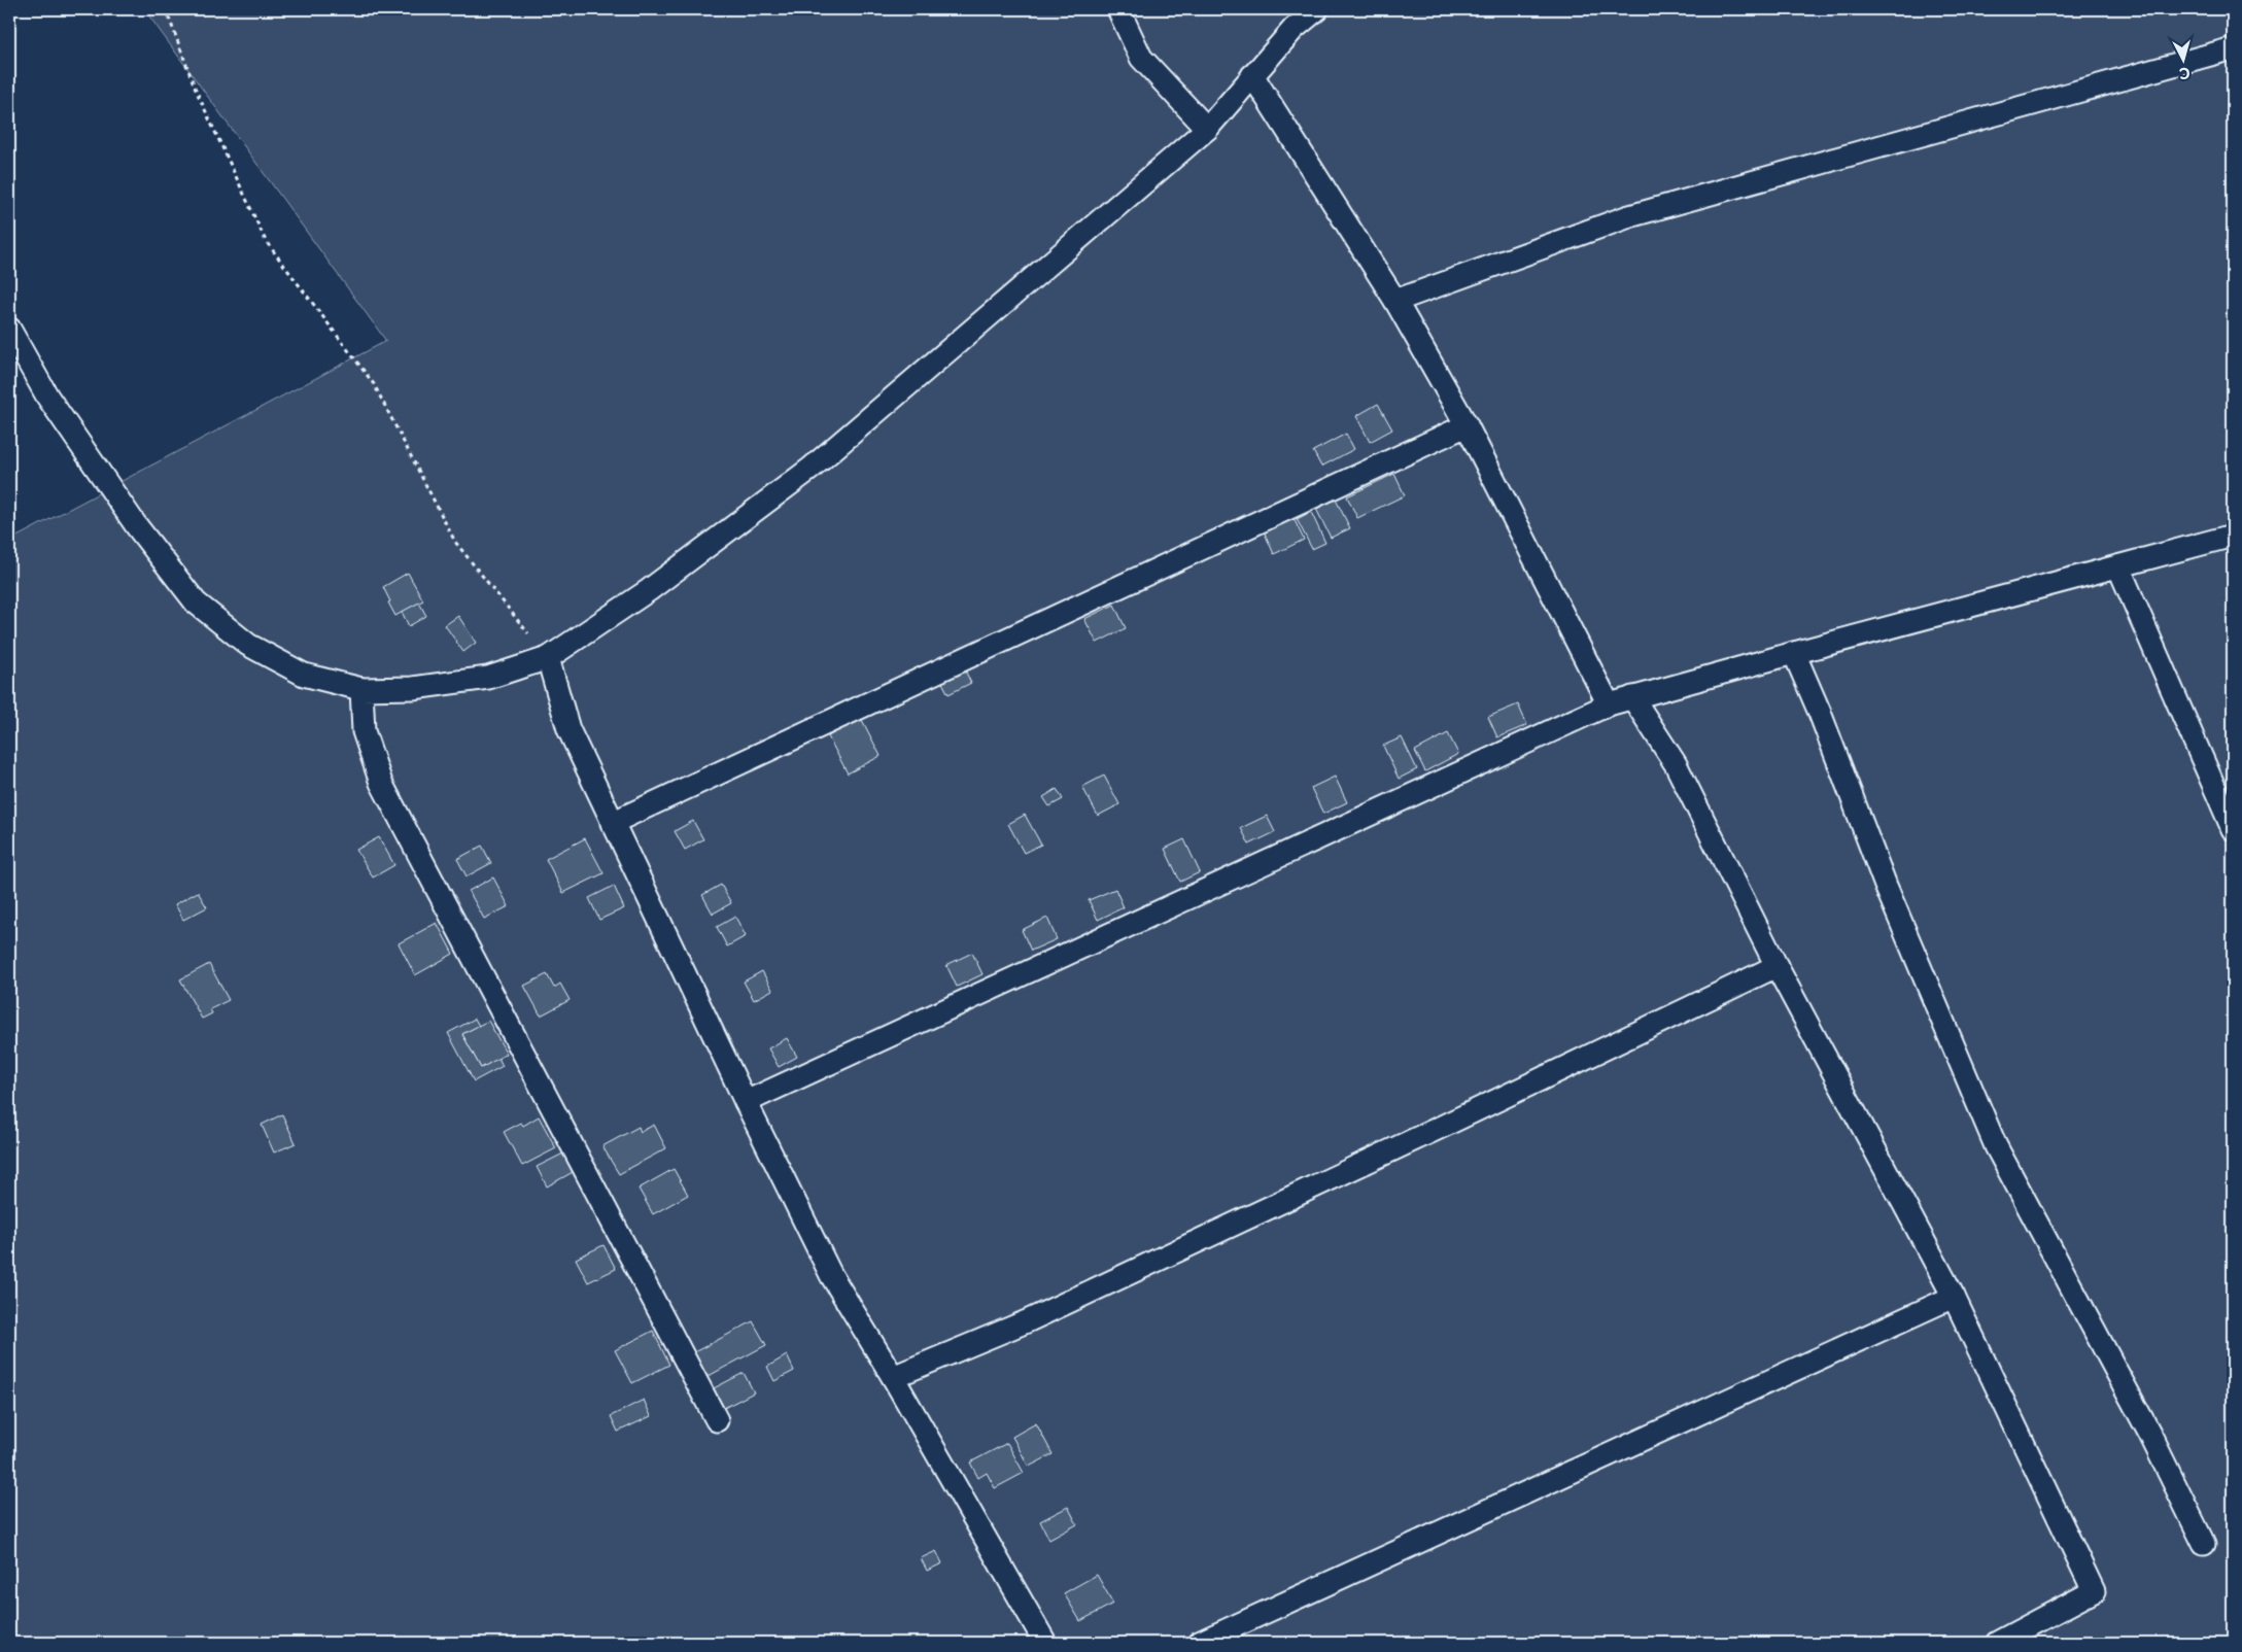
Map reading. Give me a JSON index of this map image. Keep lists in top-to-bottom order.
{
  "north": "bottom"
}
